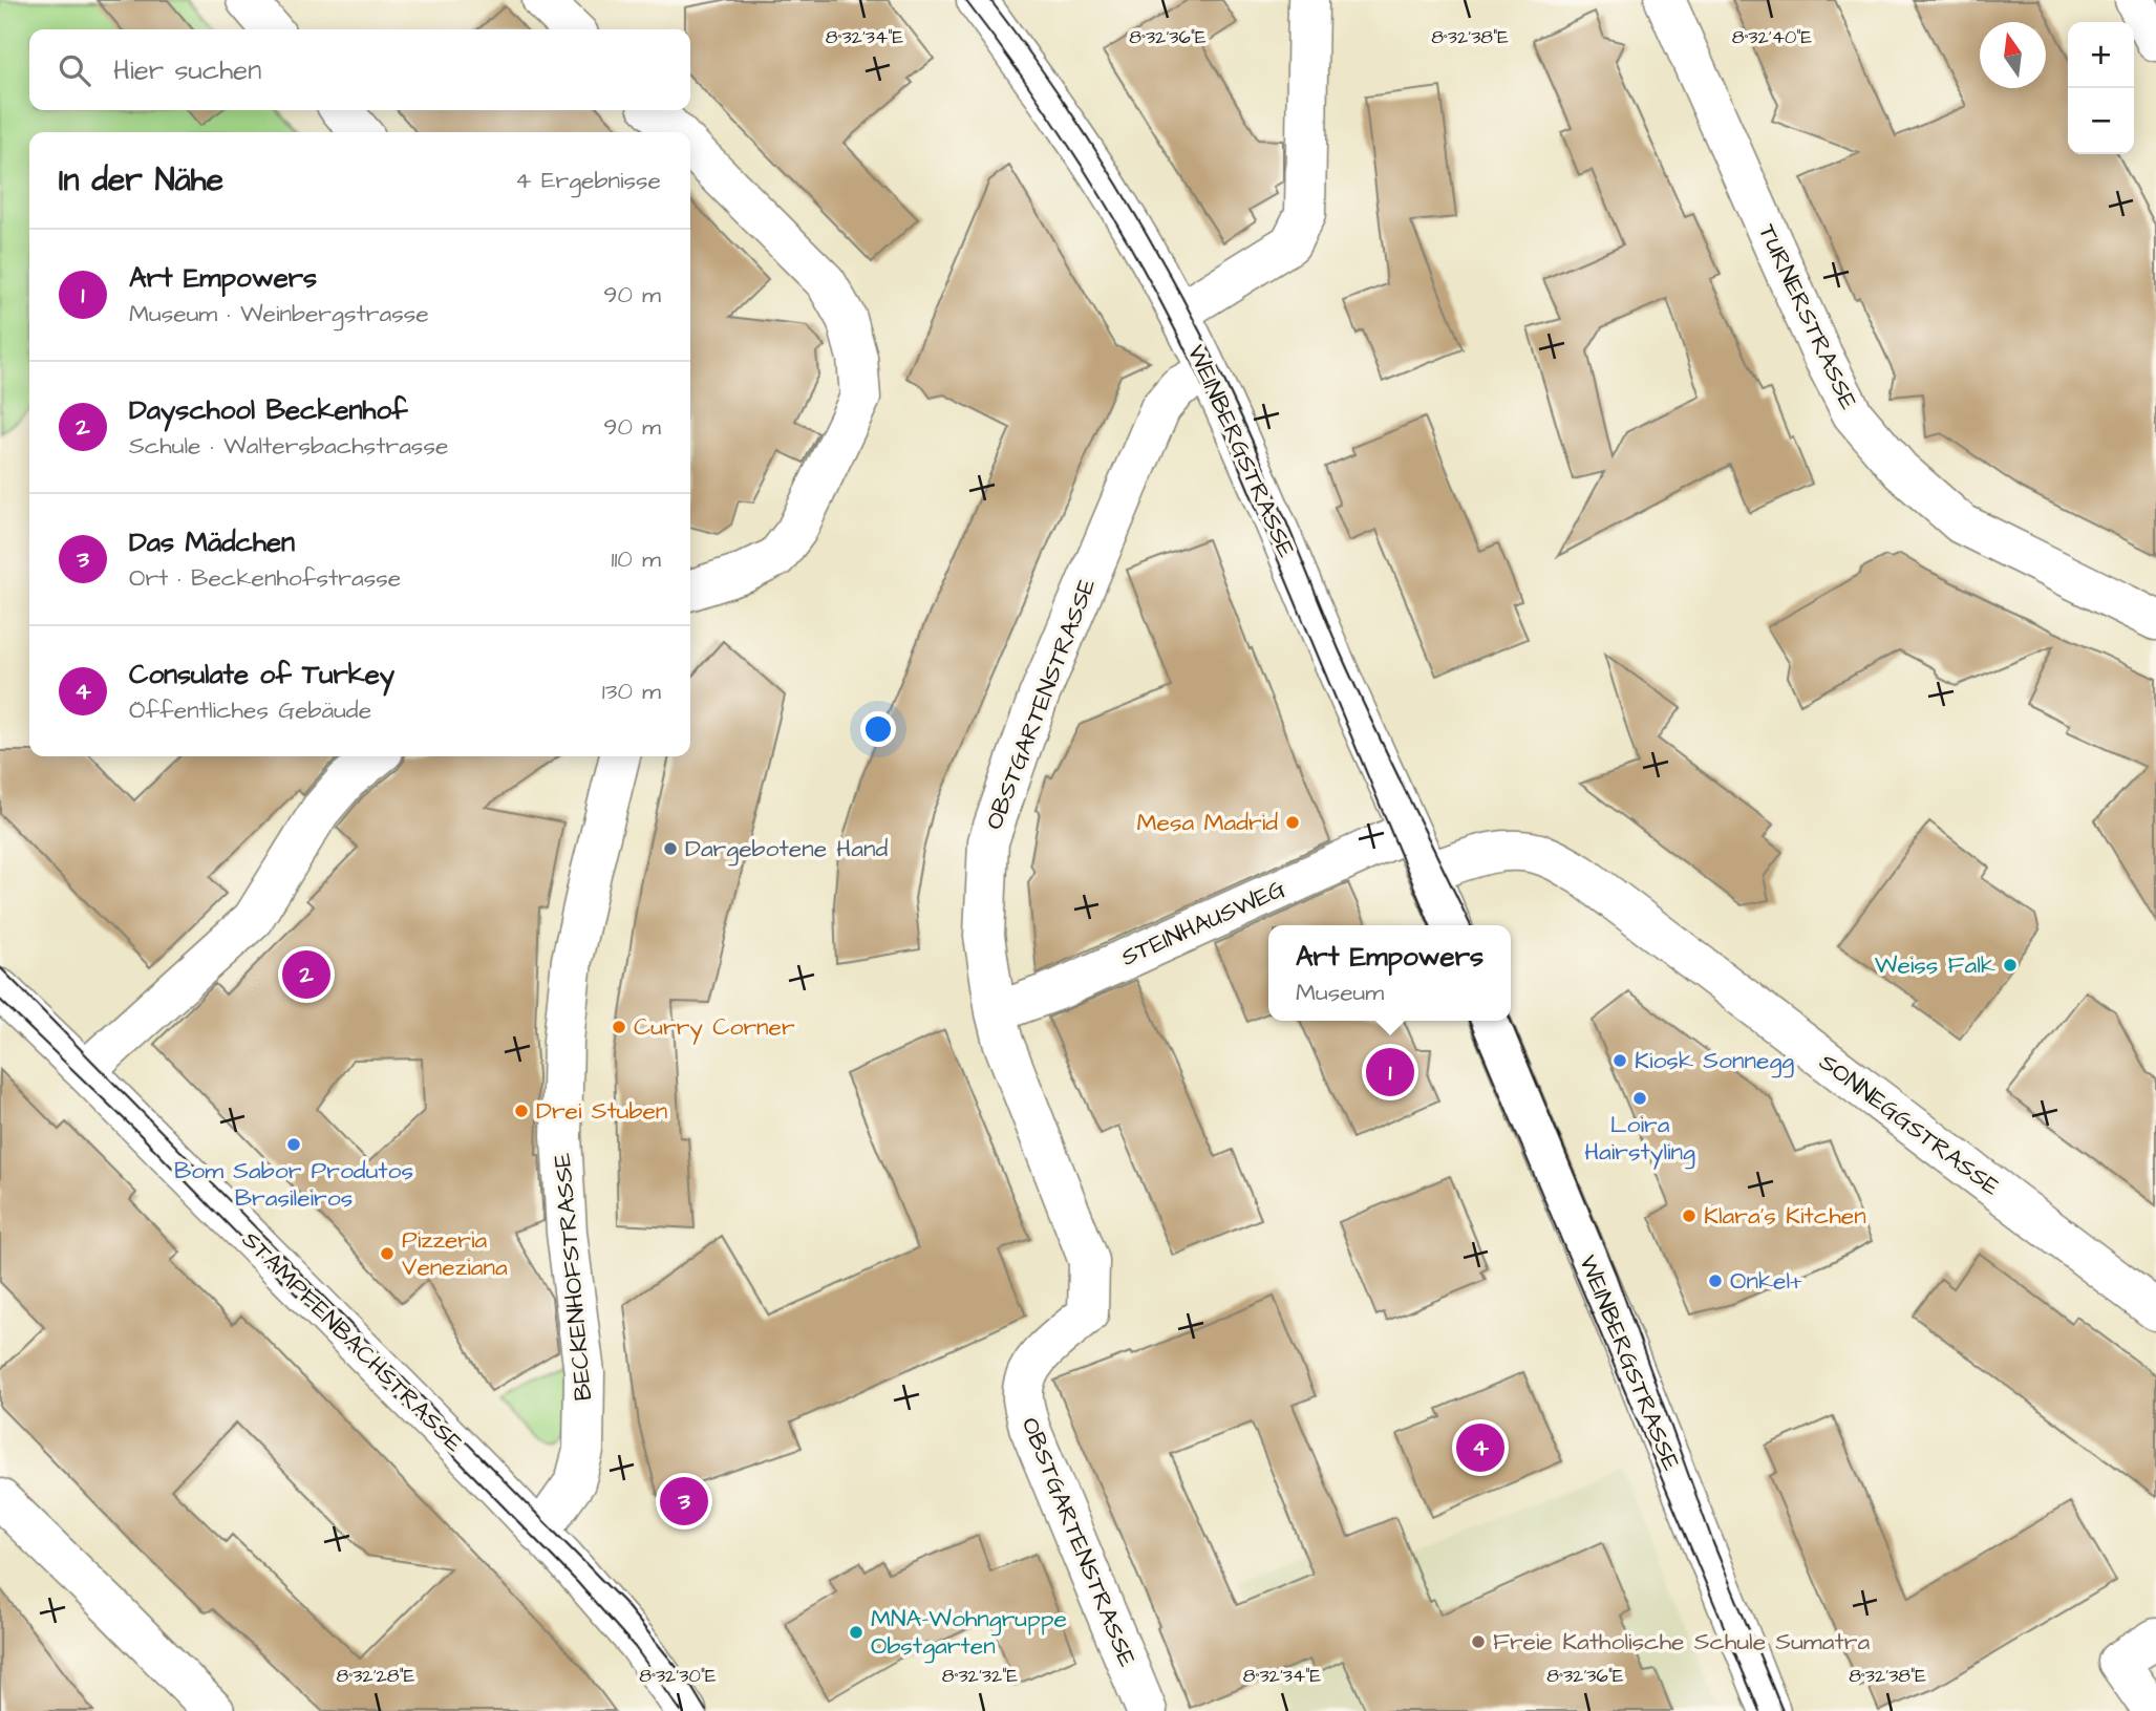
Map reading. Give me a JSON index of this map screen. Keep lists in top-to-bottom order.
{
  "streets": {
    "street": [
      "TURNERSTRASSE",
      "WEINBERGSTRASSE",
      "OBSTGARTENSTRASSE",
      "STEINHAUSWEG",
      "SONNEGGSTRASSE",
      "BECKENHOFSTRASSE",
      "STAMPFENBACHSTRASSE"
    ]
  },
  "crossings": [
    ["WEINBERGSTRASSE", "OBSTGARTENSTRASSE"],
    ["WEINBERGSTRASSE", "STEINHAUSWEG"],
    ["WEINBERGSTRASSE", "SONNEGGSTRASSE"],
    ["OBSTGARTENSTRASSE", "STEINHAUSWEG"],
    ["BECKENHOFSTRASSE", "STAMPFENBACHSTRASSE"]
  ],
  "places": [
    "Mesa Madrid",
    "Dargebotene Hand",
    "Weiss Falk",
    "Curry Corner",
    "Kiosk Sonnegg",
    "Loira Hairstyling",
    "Drei Stuben",
    "Bom Sabor Produtos Brasileiros",
    "Klara‘s Kitchen",
    "Pizzeria Veneziana",
    "Onkel+",
    "MNA-Wohngruppe Obstgarten",
    "Freie Katholische Schule Sumatra"
  ],
  "north": "top",
  "page": {
    "map_buttons": ["+", "−"],
    "search": "Hier suchen",
    "heading": ["In der Nähe", "4 Ergebnisse"],
    "list": [
      {
        "mark": "1",
        "name": "Art Empowers",
        "note": "Museum · Weinbergstrasse",
        "value": "90 m"
      },
      {
        "mark": "2",
        "name": "Dayschool Beckenhof",
        "note": "Schule · Waltersbachstrasse",
        "value": "90 m"
      },
      {
        "mark": "3",
        "name": "Das Mädchen",
        "note": "Ort · Beckenhofstrasse",
        "value": "110 m"
      },
      {
        "mark": "4",
        "name": "Consulate of Turkey",
        "note": "Öffentliches Gebäude",
        "value": "130 m"
      }
    ],
    "popup": ["Art Empowers", "Museum"],
    "pins": [
      "2",
      "1",
      "4",
      "3"
    ]
  },
  "coordinates": [
    "8°32'34\"E",
    "8°32'36\"E",
    "8°32'38\"E",
    "8°32'40\"E",
    "8°32'28\"E",
    "8°32'30\"E",
    "8°32'32\"E"
  ]
}
